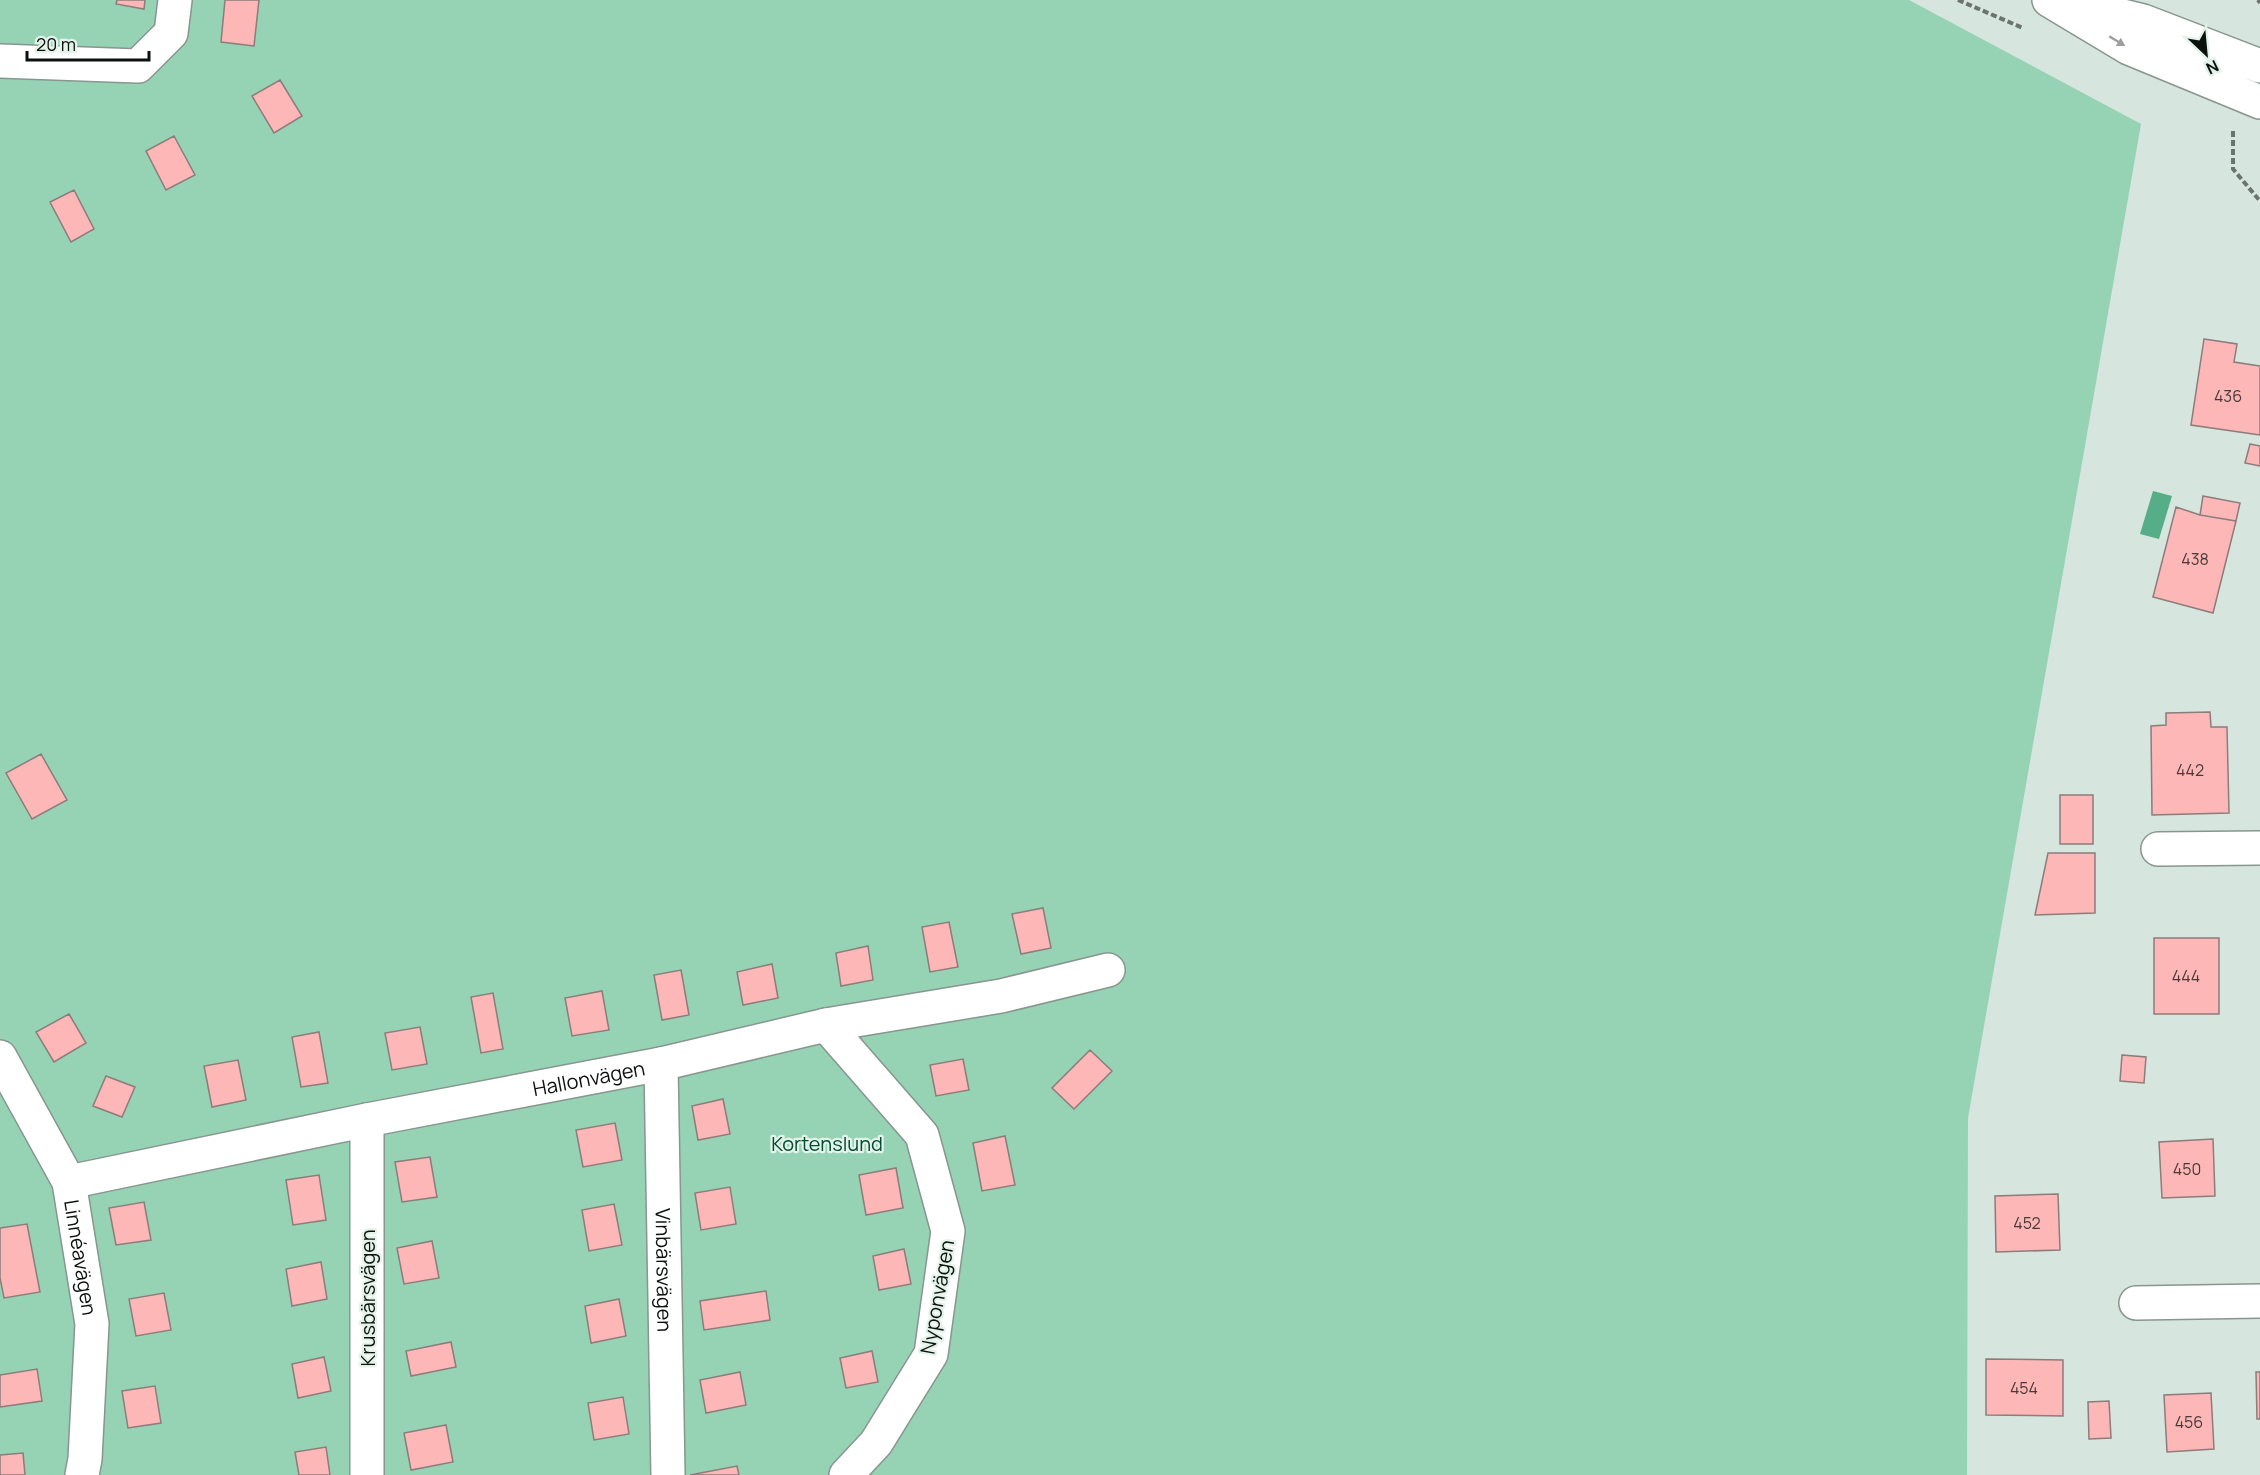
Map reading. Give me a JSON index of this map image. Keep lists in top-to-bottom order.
{
  "streets": {
    "street": [
      "Hallonvägen",
      "Linnéavägen",
      "Vinbärsvägen",
      "Nyponvägen",
      "Krusbärsvägen"
    ]
  },
  "crossings": [
    ["Hallonvägen", "Linnéavägen"],
    ["Hallonvägen", "Vinbärsvägen"],
    ["Hallonvägen", "Nyponvägen"],
    ["Hallonvägen", "Krusbärsvägen"]
  ],
  "parks": ["Kortenslund"],
  "house_numbers": [
    "436",
    "438",
    "442",
    "444",
    "450",
    "452",
    "454",
    "456"
  ],
  "scale_bar": "20 m",
  "north": "bottom right"
}
